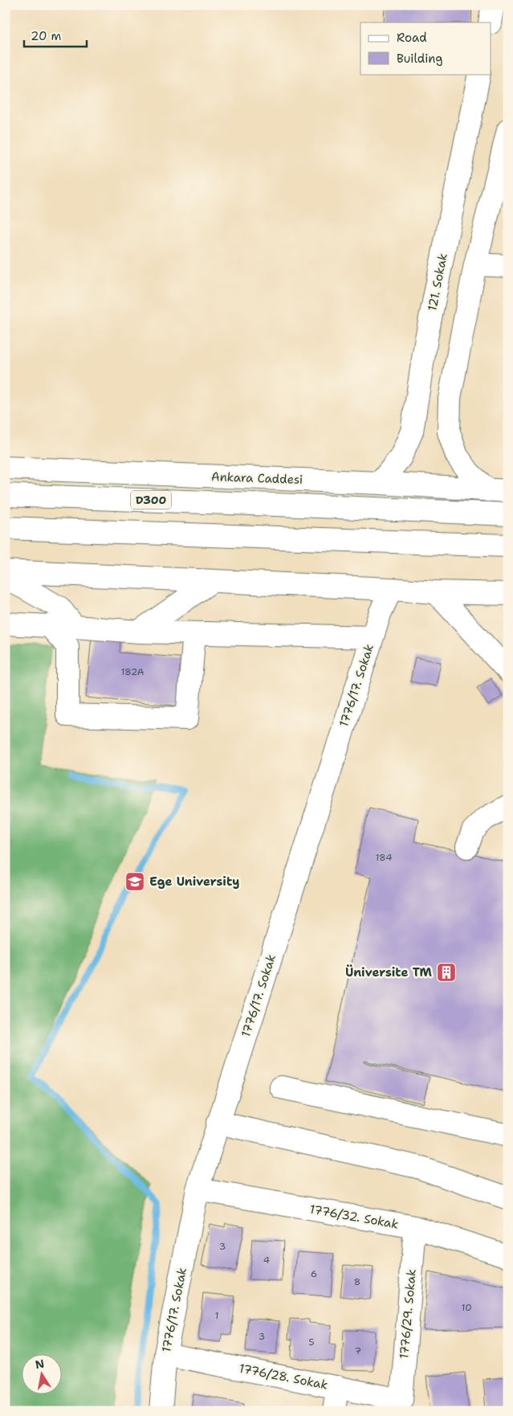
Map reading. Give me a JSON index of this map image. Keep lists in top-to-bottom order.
{
  "streets": {
    "main road": [
      "121. Sokak",
      "Ankara Caddesi",
      "D300",
      "1776/17. Sokak",
      "1776/32. Sokak",
      "1776/29. Sokak",
      "1776/28. Sokak"
    ]
  },
  "crossings": [
    ["121. Sokak", "Ankara Caddesi"],
    ["1776/17. Sokak", "1776/32. Sokak"],
    ["1776/17. Sokak", "1776/28. Sokak"],
    ["1776/32. Sokak", "1776/29. Sokak"],
    ["1776/29. Sokak", "1776/28. Sokak"]
  ],
  "places": {
    "school or university": ["Ege University"],
    "building": ["Üniversite TM"]
  },
  "house_numbers": [
    "182A",
    "184",
    "3",
    "4",
    "6",
    "8",
    "10",
    "1",
    "3",
    "5",
    "7"
  ],
  "legend": ["Road", "Building"],
  "scale_bar": "20 m",
  "north": "top"
}
